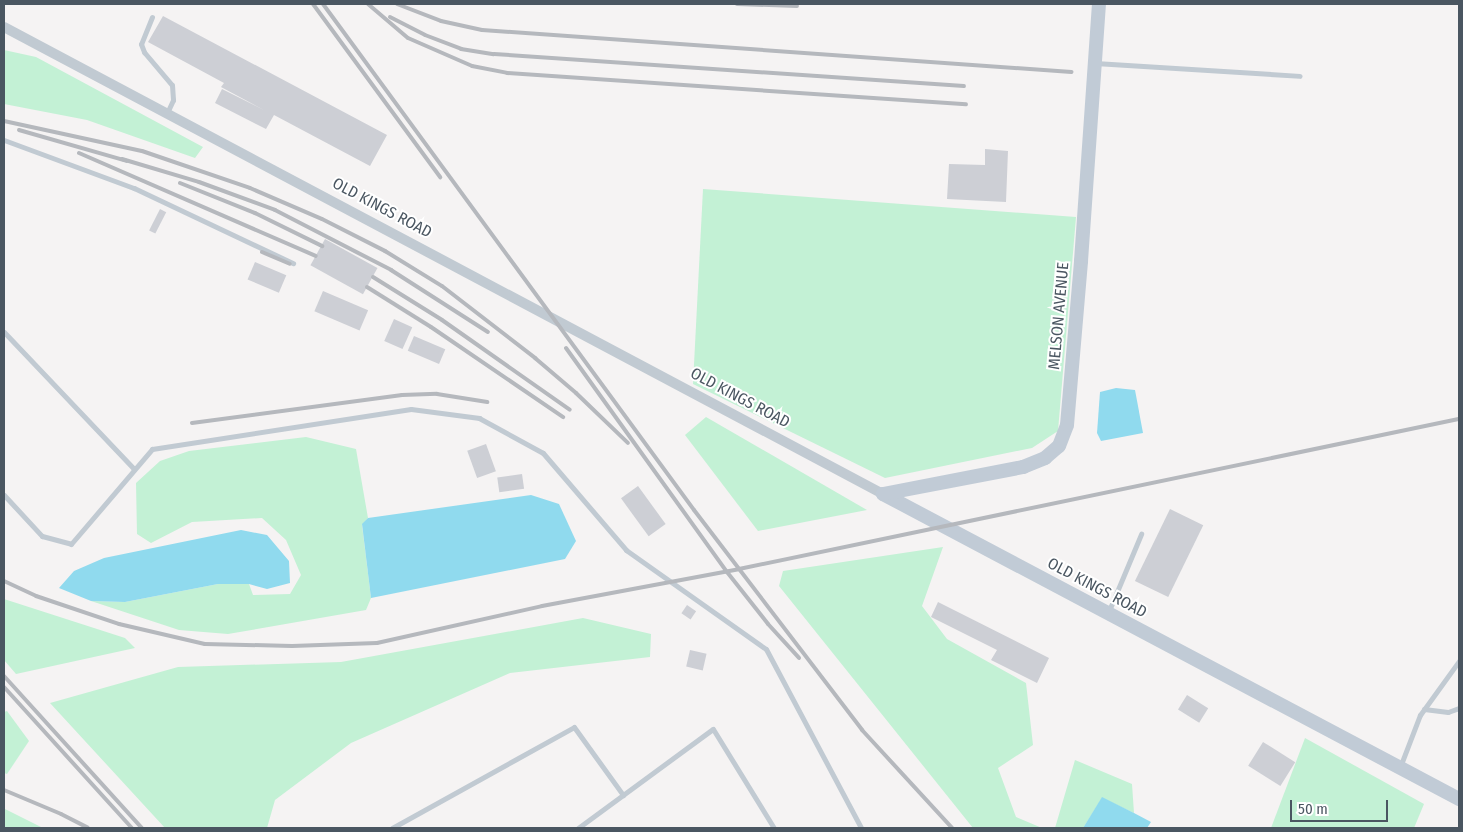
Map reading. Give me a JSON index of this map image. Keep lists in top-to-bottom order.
{
  "streets": {
    "street": ["OLD KINGS ROAD", "MELSON AVENUE"]
  },
  "crossings": [
    ["OLD KINGS ROAD", "MELSON AVENUE"]
  ],
  "scale_bar": "50 m"
}
